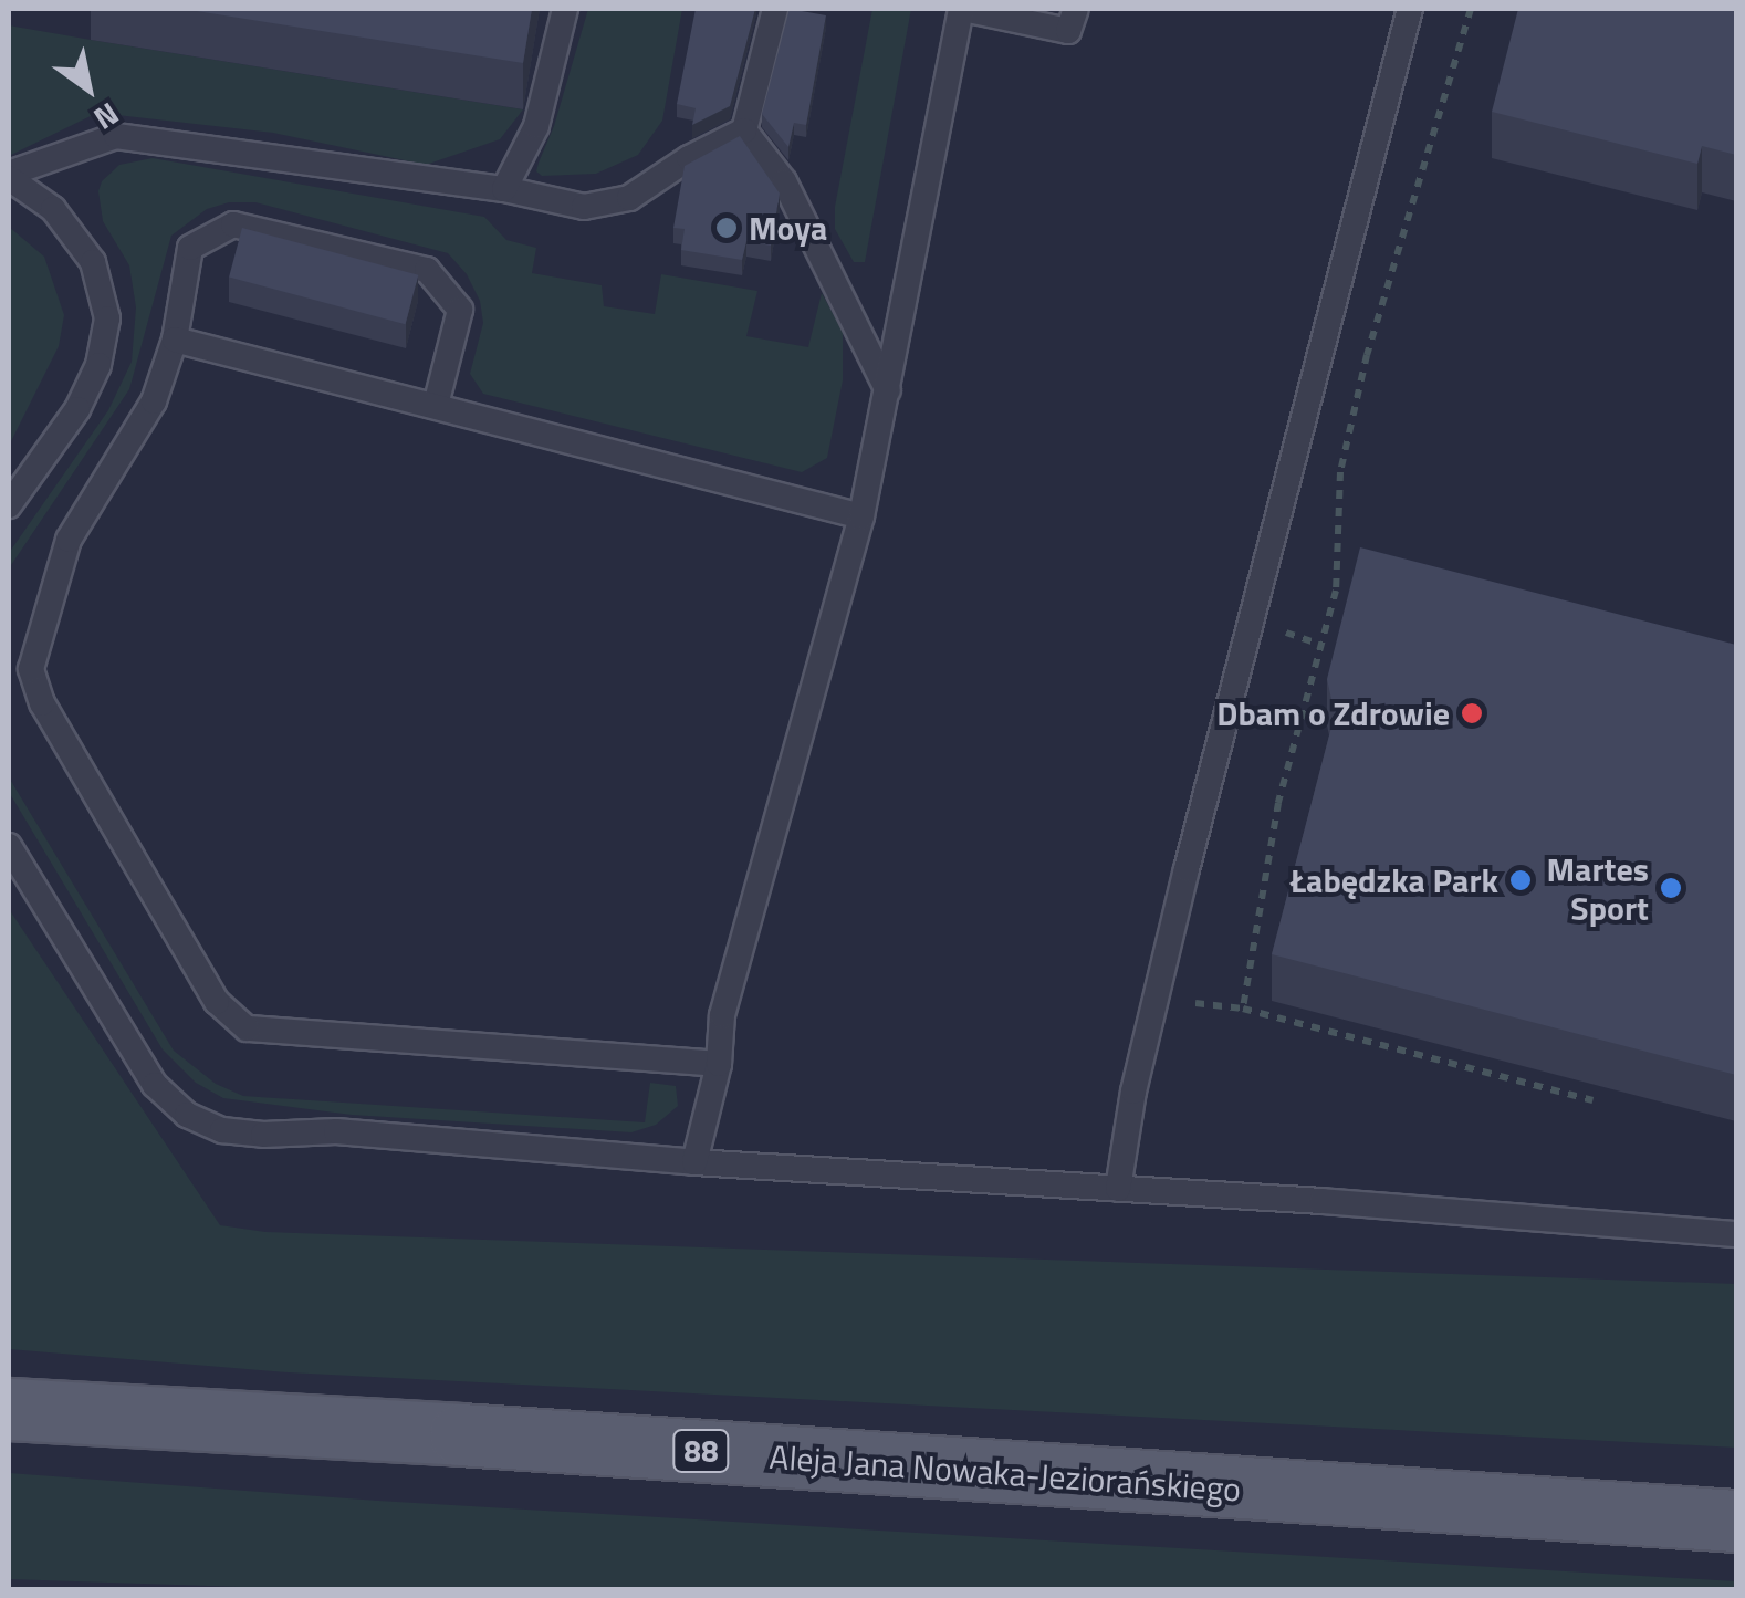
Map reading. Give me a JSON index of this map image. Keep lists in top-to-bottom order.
{
  "streets": {
    "main road": ["88", "Aleja Jana Nowaka-Jeziorańskiego"]
  },
  "places": [
    "Moya",
    "Dbam o Zdrowie",
    "Łabędzka Park",
    "Martes Sport"
  ],
  "north": "bottom right"
}
